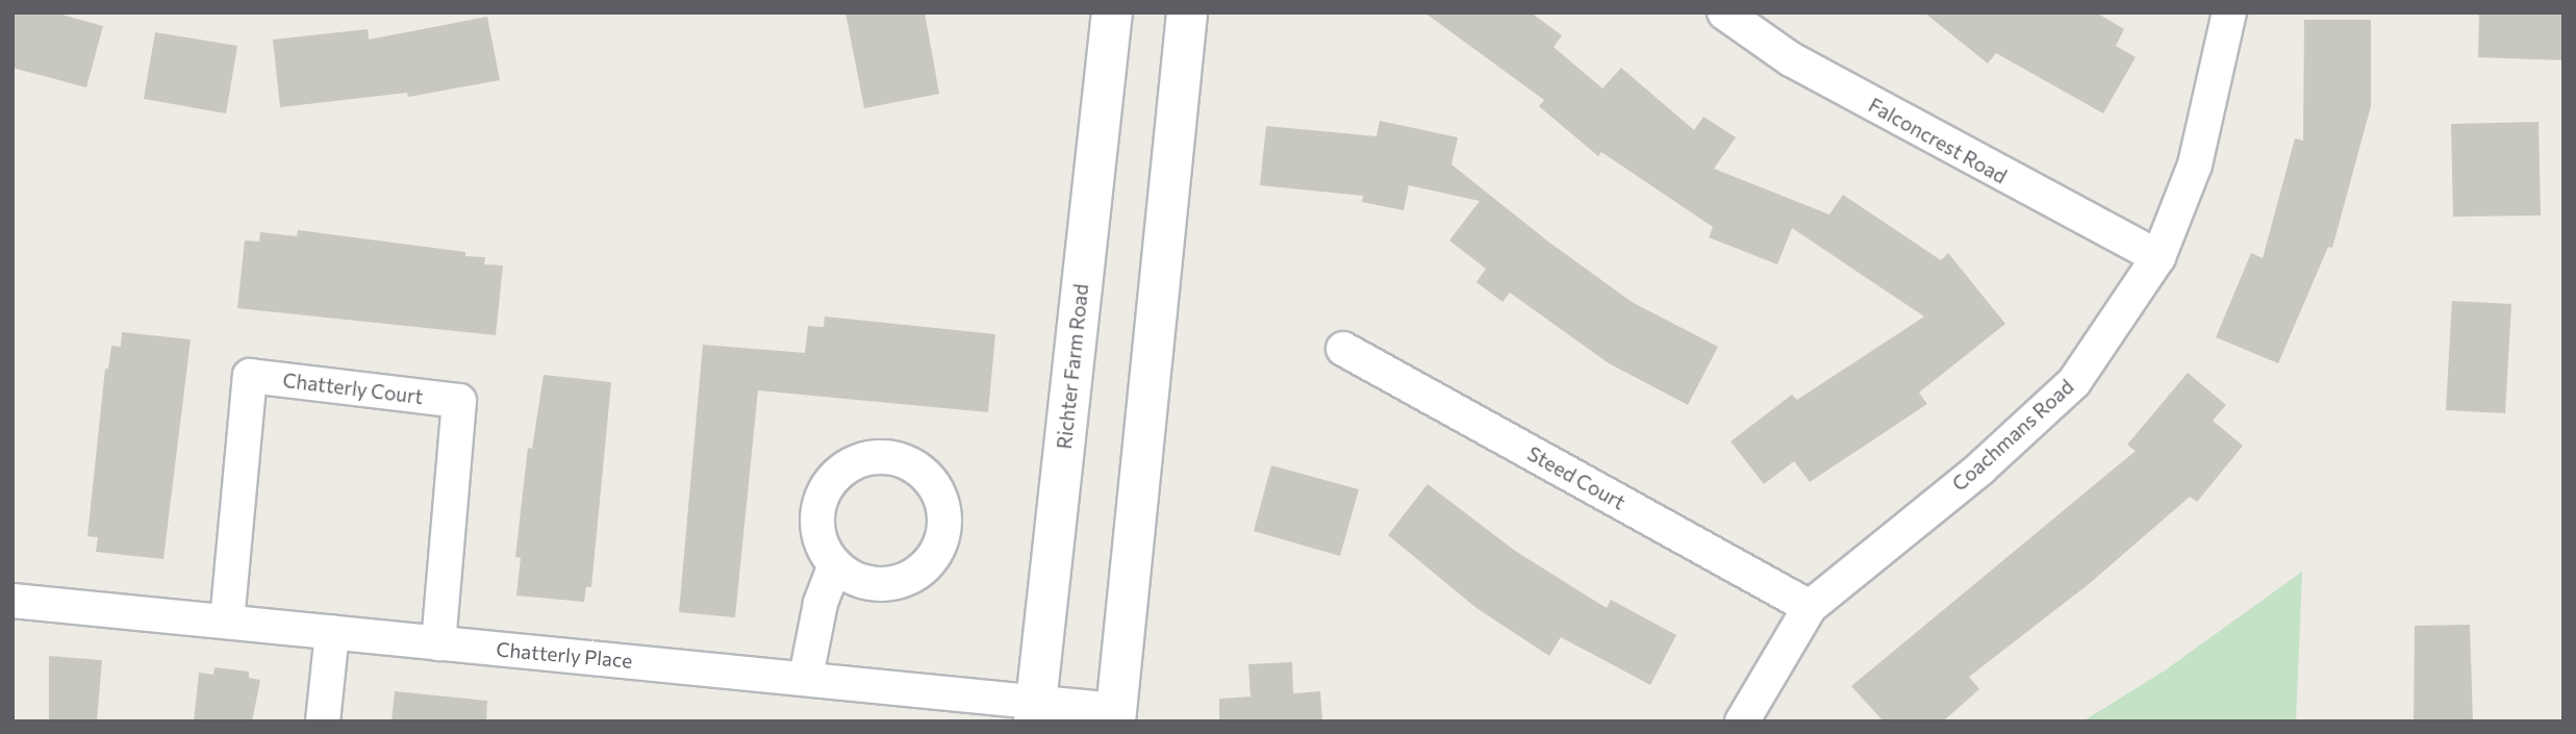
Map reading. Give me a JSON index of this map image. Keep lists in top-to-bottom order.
{
  "streets": {
    "main road": ["Richter Farm Road"],
    "street": [
      "Falconcrest Road",
      "Chatterly Court",
      "Coachmans Road",
      "Steed Court",
      "Chatterly Place"
    ]
  },
  "crossings": [
    ["Falconcrest Road", "Coachmans Road"],
    ["Richter Farm Road", "Chatterly Place"],
    ["Chatterly Court", "Chatterly Place"],
    ["Coachmans Road", "Steed Court"]
  ]
}
